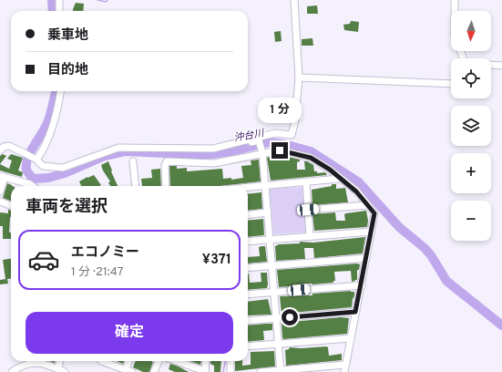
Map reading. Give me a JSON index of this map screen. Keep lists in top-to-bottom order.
{
  "water": ["沖台川"],
  "north": "bottom",
  "page": {
    "map_buttons": ["+", "−"],
    "banner": ["乗車地", "目的地"],
    "bubble": "1 分",
    "heading": "車両を選択",
    "list": [
      {
        "name": "エコノミー",
        "note": "1 分 · 21:47",
        "value": "¥371"
      }
    ],
    "buttons": "確定"
  }
}
